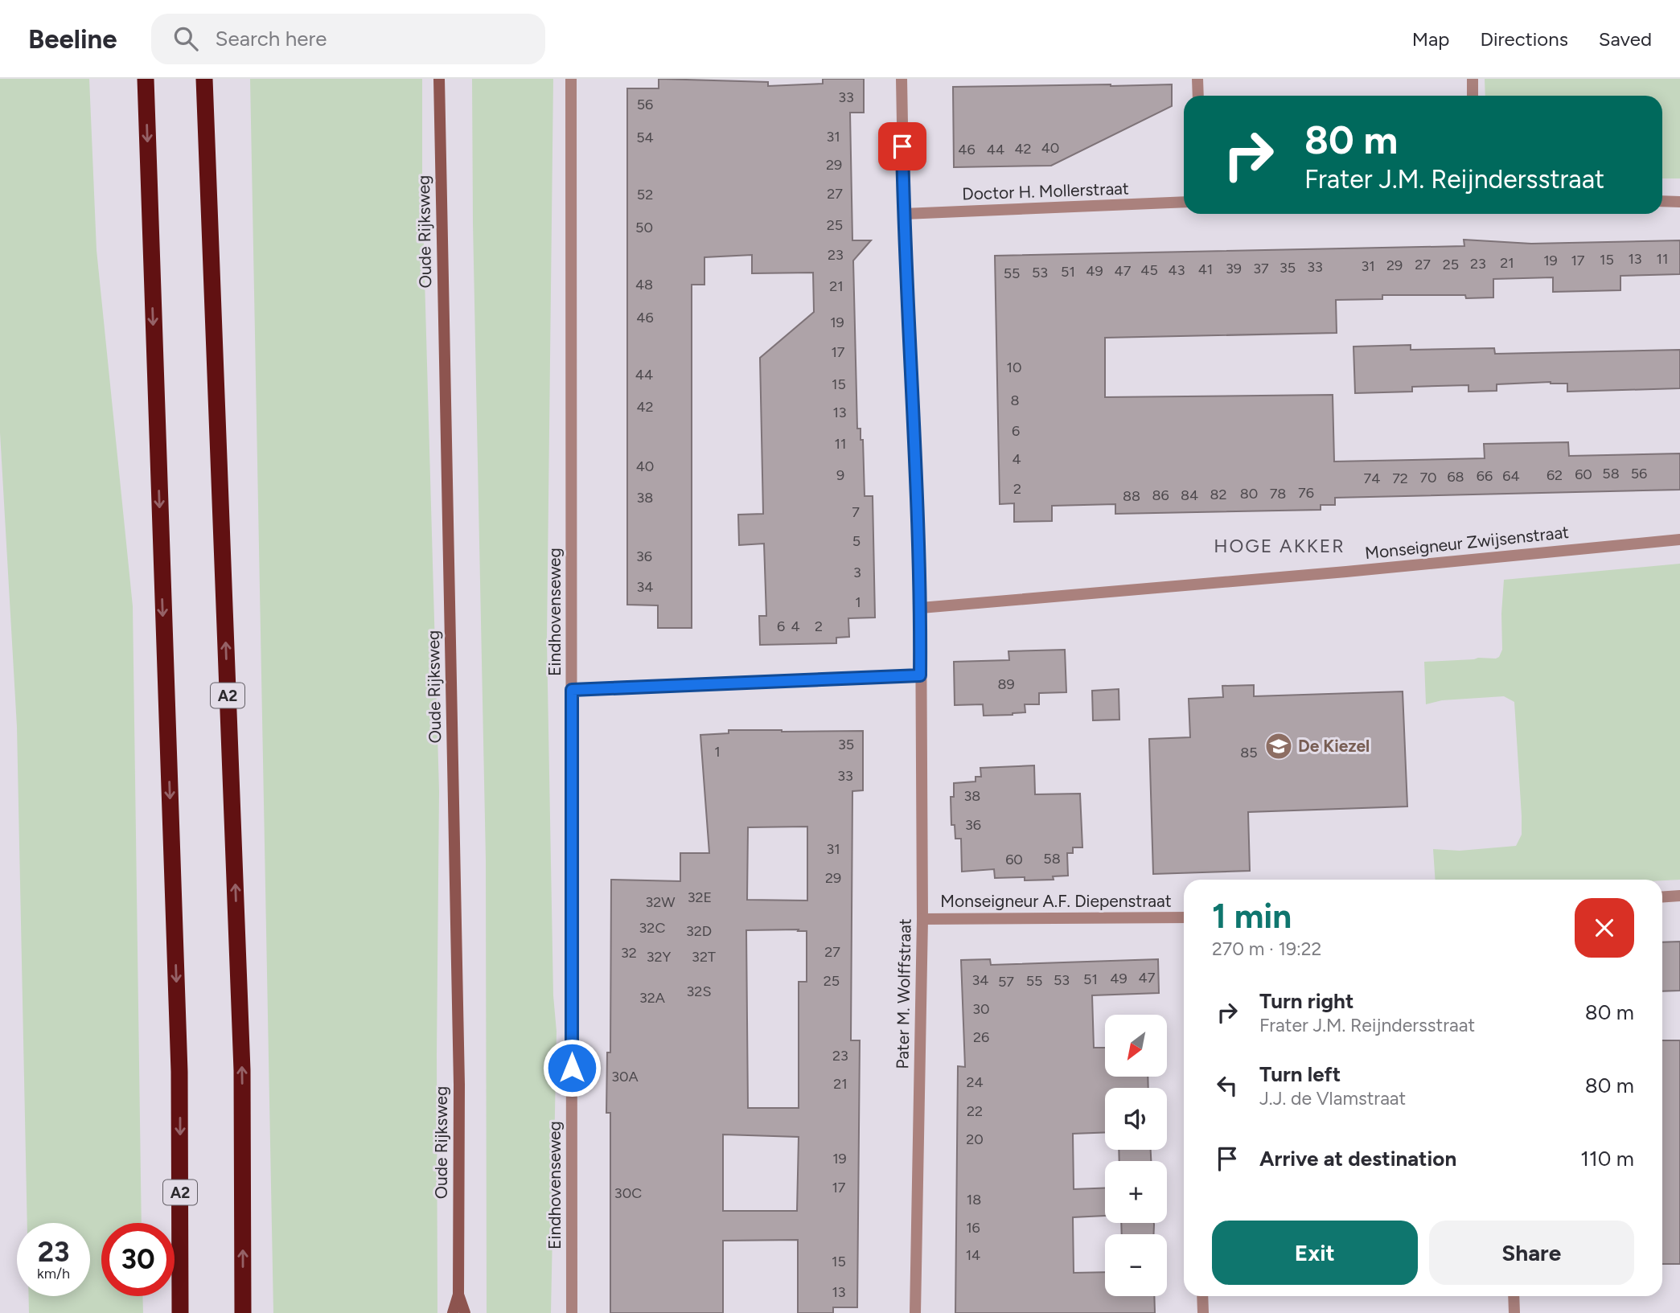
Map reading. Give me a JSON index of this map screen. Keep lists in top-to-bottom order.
{
  "streets": {
    "highway": ["A2"],
    "main road": ["Oude Rijksweg"],
    "street": [
      "Doctor H. Mollerstraat",
      "Monseigneur Zwijsenstraat",
      "Eindhovenseweg",
      "Monseigneur A.F. Diepenstraat",
      "Pater M. Wolffstraat"
    ]
  },
  "crossings": [
    ["Doctor H. Mollerstraat", "Pater M. Wolffstraat"],
    ["Monseigneur Zwijsenstraat", "Pater M. Wolffstraat"],
    ["Monseigneur A.F. Diepenstraat", "Pater M. Wolffstraat"]
  ],
  "districts": ["HOGE AKKER"],
  "places": {
    "school or university": ["De Kiezel"]
  },
  "house_numbers": [
    "33",
    "56",
    "31",
    "54",
    "40",
    "42",
    "46",
    "44",
    "29",
    "27",
    "52",
    "25",
    "50",
    "23",
    "13",
    "11",
    "15",
    "19",
    "17",
    "21",
    "23",
    "27",
    "25",
    "29",
    "31",
    "33",
    "35",
    "39",
    "37",
    "41",
    "45",
    "43",
    "49",
    "47",
    "51",
    "53",
    "55",
    "48",
    "21",
    "46",
    "19",
    "17",
    "10",
    "44",
    "15",
    "8",
    "42",
    "13",
    "6",
    "11",
    "4",
    "40",
    "58",
    "56",
    "60",
    "9",
    "62",
    "66",
    "64",
    "68",
    "70",
    "74",
    "72",
    "2",
    "76",
    "80",
    "78",
    "82",
    "86",
    "84",
    "88",
    "38",
    "7",
    "5",
    "36",
    "3",
    "34",
    "1",
    "6",
    "4",
    "2",
    "89",
    "35",
    "1",
    "85",
    "33",
    "38",
    "36",
    "31",
    "58",
    "60",
    "29",
    "32E",
    "32W",
    "32C",
    "32D",
    "27",
    "32",
    "32Y",
    "32T",
    "47",
    "49",
    "51",
    "34",
    "53",
    "25",
    "55",
    "57",
    "32S",
    "32A",
    "30",
    "26",
    "23",
    "30A",
    "24",
    "21",
    "22",
    "20",
    "19",
    "17",
    "30C",
    "18",
    "16",
    "14",
    "15",
    "13"
  ],
  "north": "bottom left",
  "page": {
    "header": "Beeline",
    "search": "Search here",
    "nav": ["Map", "Directions", "Saved"],
    "turn": ["80 m", "Frater J.M. Reijndersstraat"],
    "heading": ["1 min", "270 m · 19:22"],
    "list": [
      {
        "name": "Turn right",
        "note": "Frater J.M. Reijndersstraat",
        "value": "80 m"
      },
      {
        "name": "Turn left",
        "note": "J.J. de Vlamstraat",
        "value": "80 m"
      },
      {
        "name": "Arrive at destination",
        "value": "110 m"
      }
    ],
    "map_buttons": ["+", "−"],
    "buttons": ["Exit", "Share"],
    "speed": "23 km/h",
    "limit": "30"
  }
}
